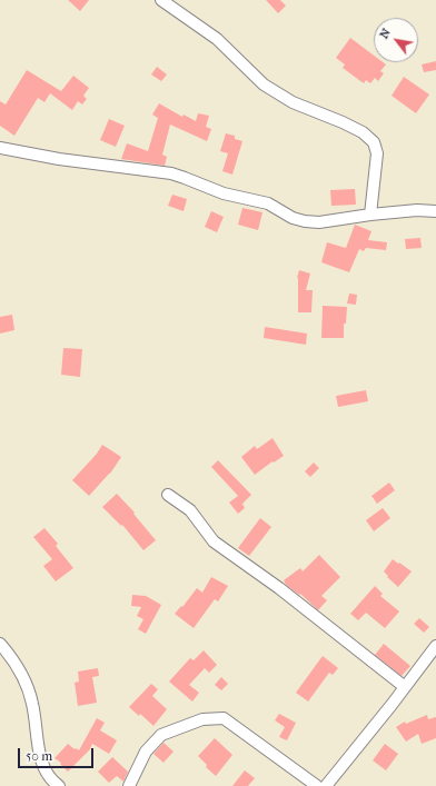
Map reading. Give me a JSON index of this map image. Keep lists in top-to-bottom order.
{
  "scale_bar": "50 m",
  "north": "top left"
}
